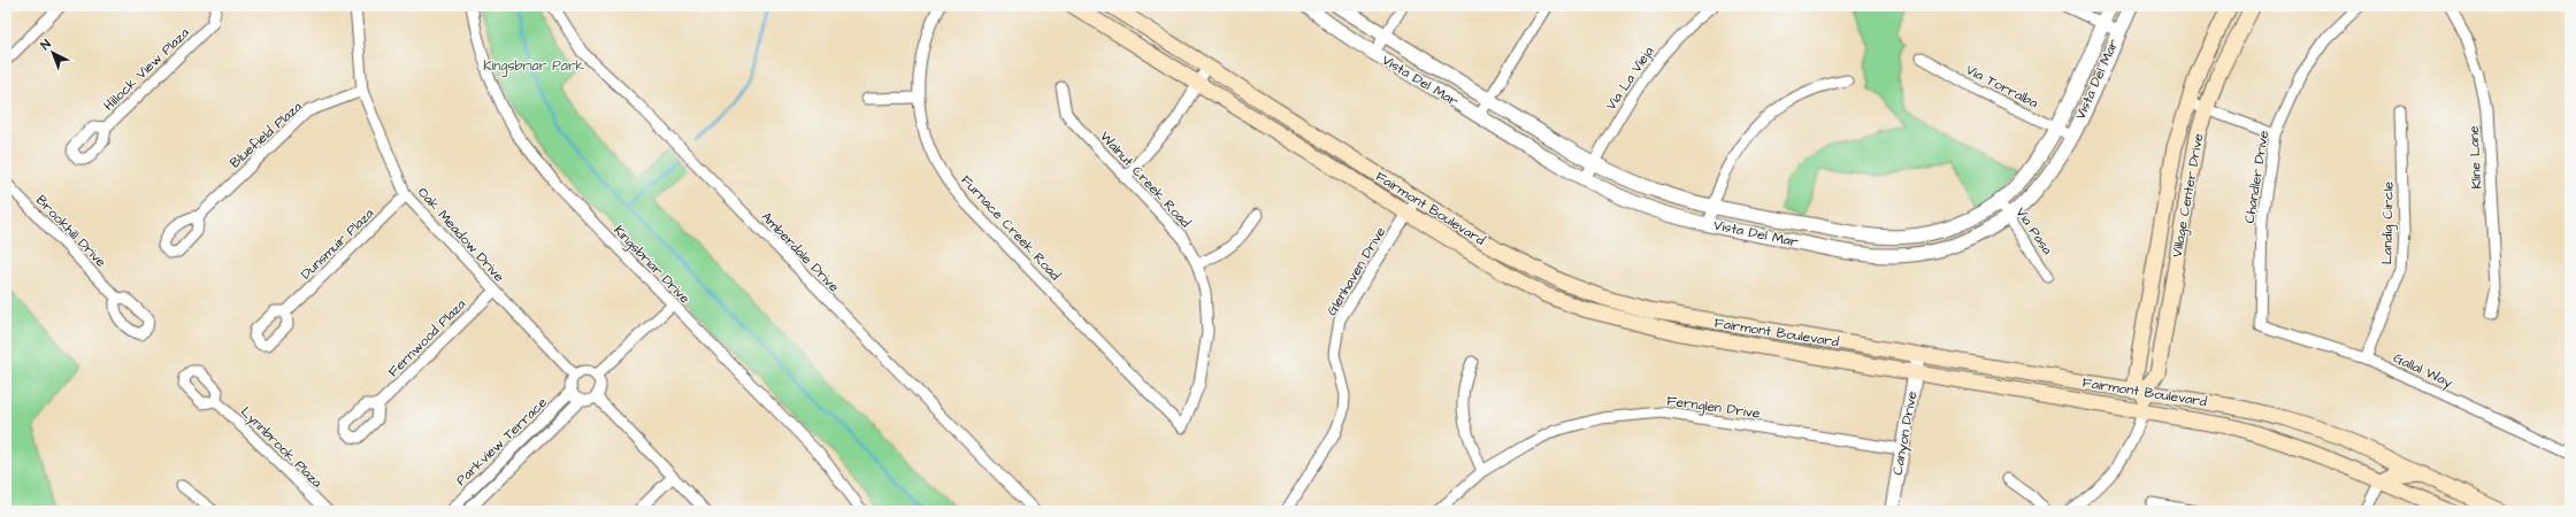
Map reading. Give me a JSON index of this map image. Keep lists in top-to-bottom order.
{
  "streets": {
    "main road": ["Village Center Drive", "Fairmont Boulevard"],
    "street": [
      "Hillock View Plaza",
      "Via La Vieja",
      "Vista Del Mar",
      "Via Torralba",
      "Bluefield Plaza",
      "Kline Lane",
      "Chandler Drive",
      "Walnut Creek Road",
      "Landig Circle",
      "Furnace Creek Road",
      "Brookhill Drive",
      "Via Pasa",
      "Oak Meadow Drive",
      "Dunsmuir Plaza",
      "Amberdale Drive",
      "Kingsbriar Drive",
      "Glenhaven Drive",
      "Fernwood Plaza",
      "Gallal Way",
      "Fernglen Drive",
      "Canyon Drive",
      "Parkview Terrace",
      "Lynnbrook Plaza"
    ]
  },
  "crossings": [
    ["Via La Vieja", "Vista Del Mar"],
    ["Vista Del Mar", "Via Torralba"],
    ["Vista Del Mar", "Via Pasa"],
    ["Bluefield Plaza", "Oak Meadow Drive"],
    ["Chandler Drive", "Gallal Way"],
    ["Walnut Creek Road", "Furnace Creek Road"],
    ["Village Center Drive", "Fairmont Boulevard"],
    ["Fairmont Boulevard", "Glenhaven Drive"],
    ["Fairmont Boulevard", "Canyon Drive"],
    ["Landig Circle", "Gallal Way"],
    ["Oak Meadow Drive", "Dunsmuir Plaza"],
    ["Oak Meadow Drive", "Fernwood Plaza"],
    ["Oak Meadow Drive", "Parkview Terrace"],
    ["Fernglen Drive", "Canyon Drive"]
  ],
  "parks": ["Kingsbriar Park"],
  "north": "top left"
}
